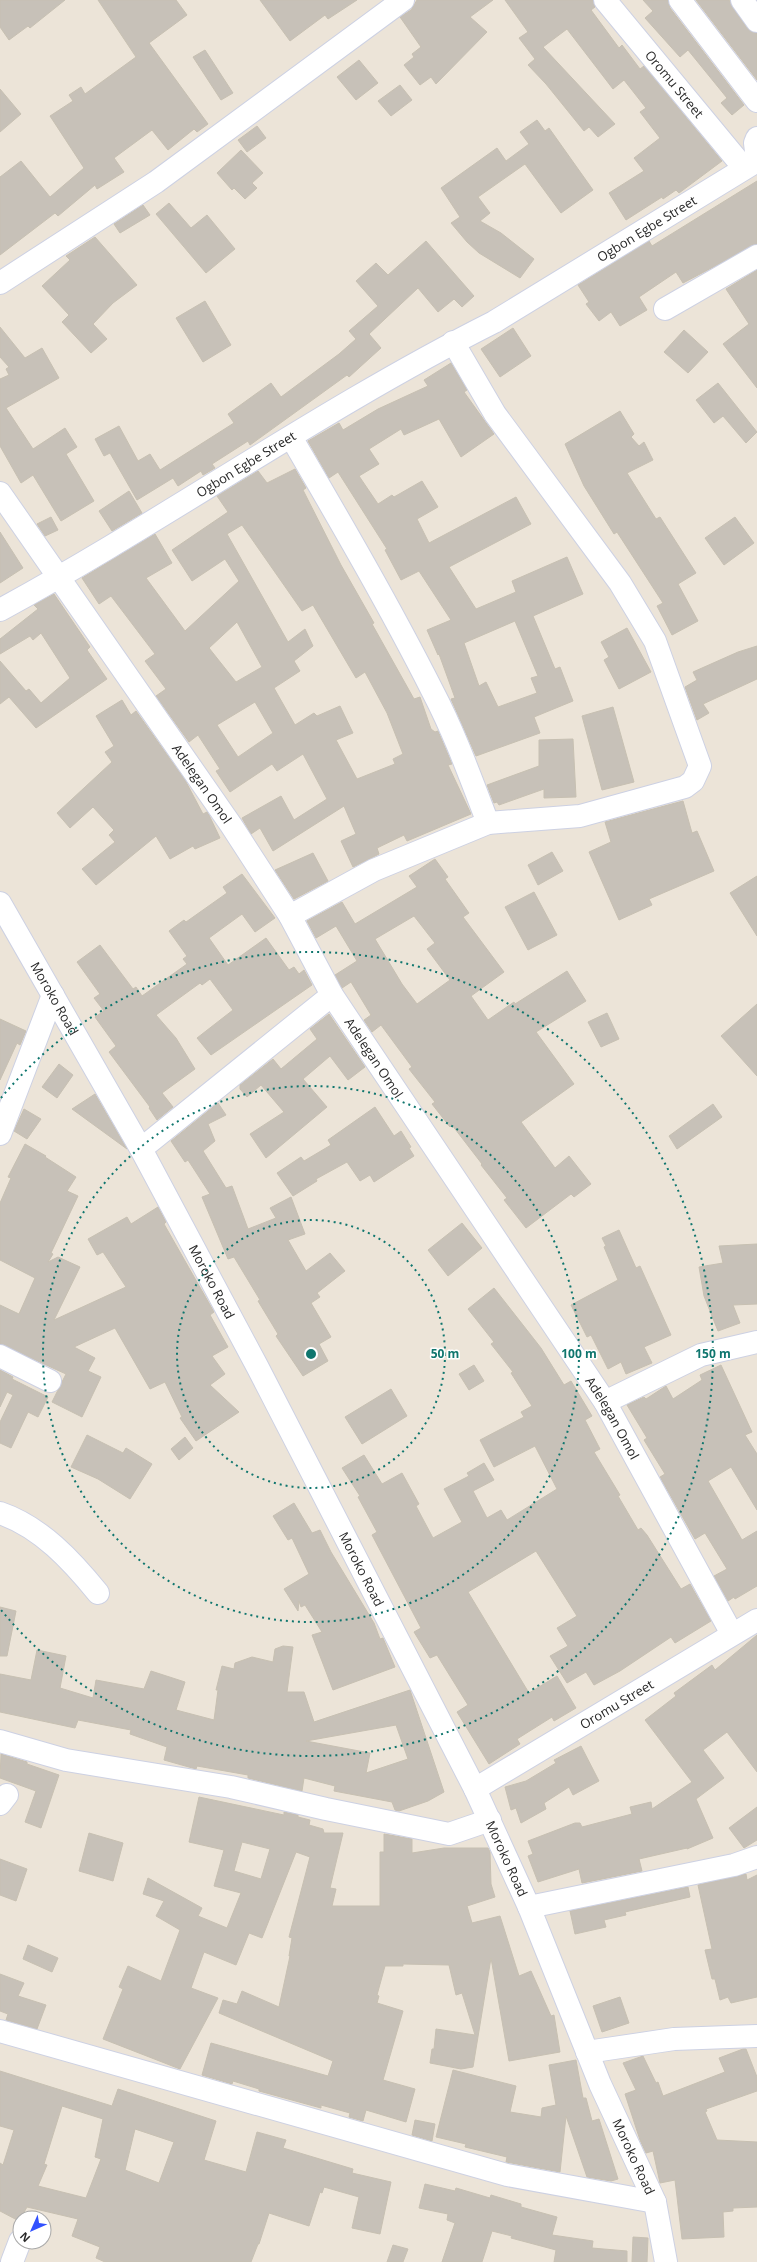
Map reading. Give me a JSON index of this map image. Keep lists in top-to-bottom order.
{
  "streets": {
    "street": [
      "Oromu Street",
      "Ogbon Egbe Street",
      "Adelegan Omol",
      "Moroko Road"
    ]
  },
  "crossings": [
    ["Oromu Street", "Ogbon Egbe Street"],
    ["Oromu Street", "Adelegan Omol"],
    ["Oromu Street", "Moroko Road"],
    ["Ogbon Egbe Street", "Adelegan Omol"]
  ],
  "north": "bottom left",
  "rings": ["50 m", "100 m", "150 m"]
}
